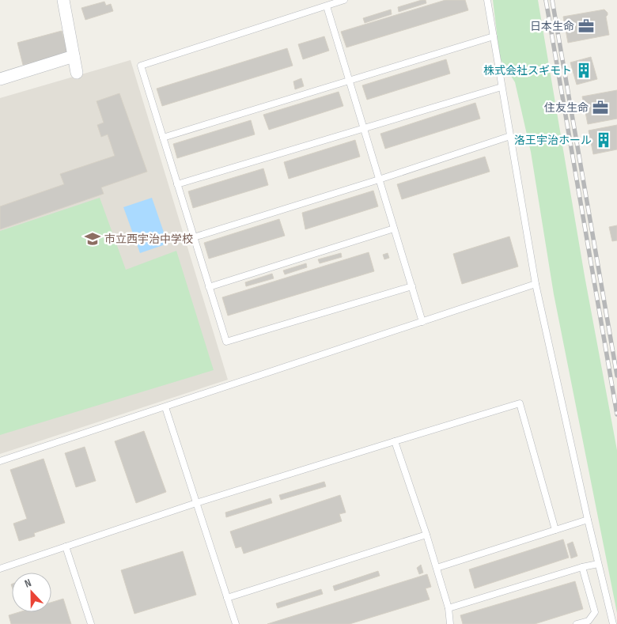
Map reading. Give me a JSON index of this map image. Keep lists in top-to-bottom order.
{
  "places": {
    "office": ["日本生命", "住友生命"],
    "building": ["株式会社スギモト", "洛王宇治ホール"],
    "school or university": ["市立西宇治中学校"]
  },
  "north": "top"
}
